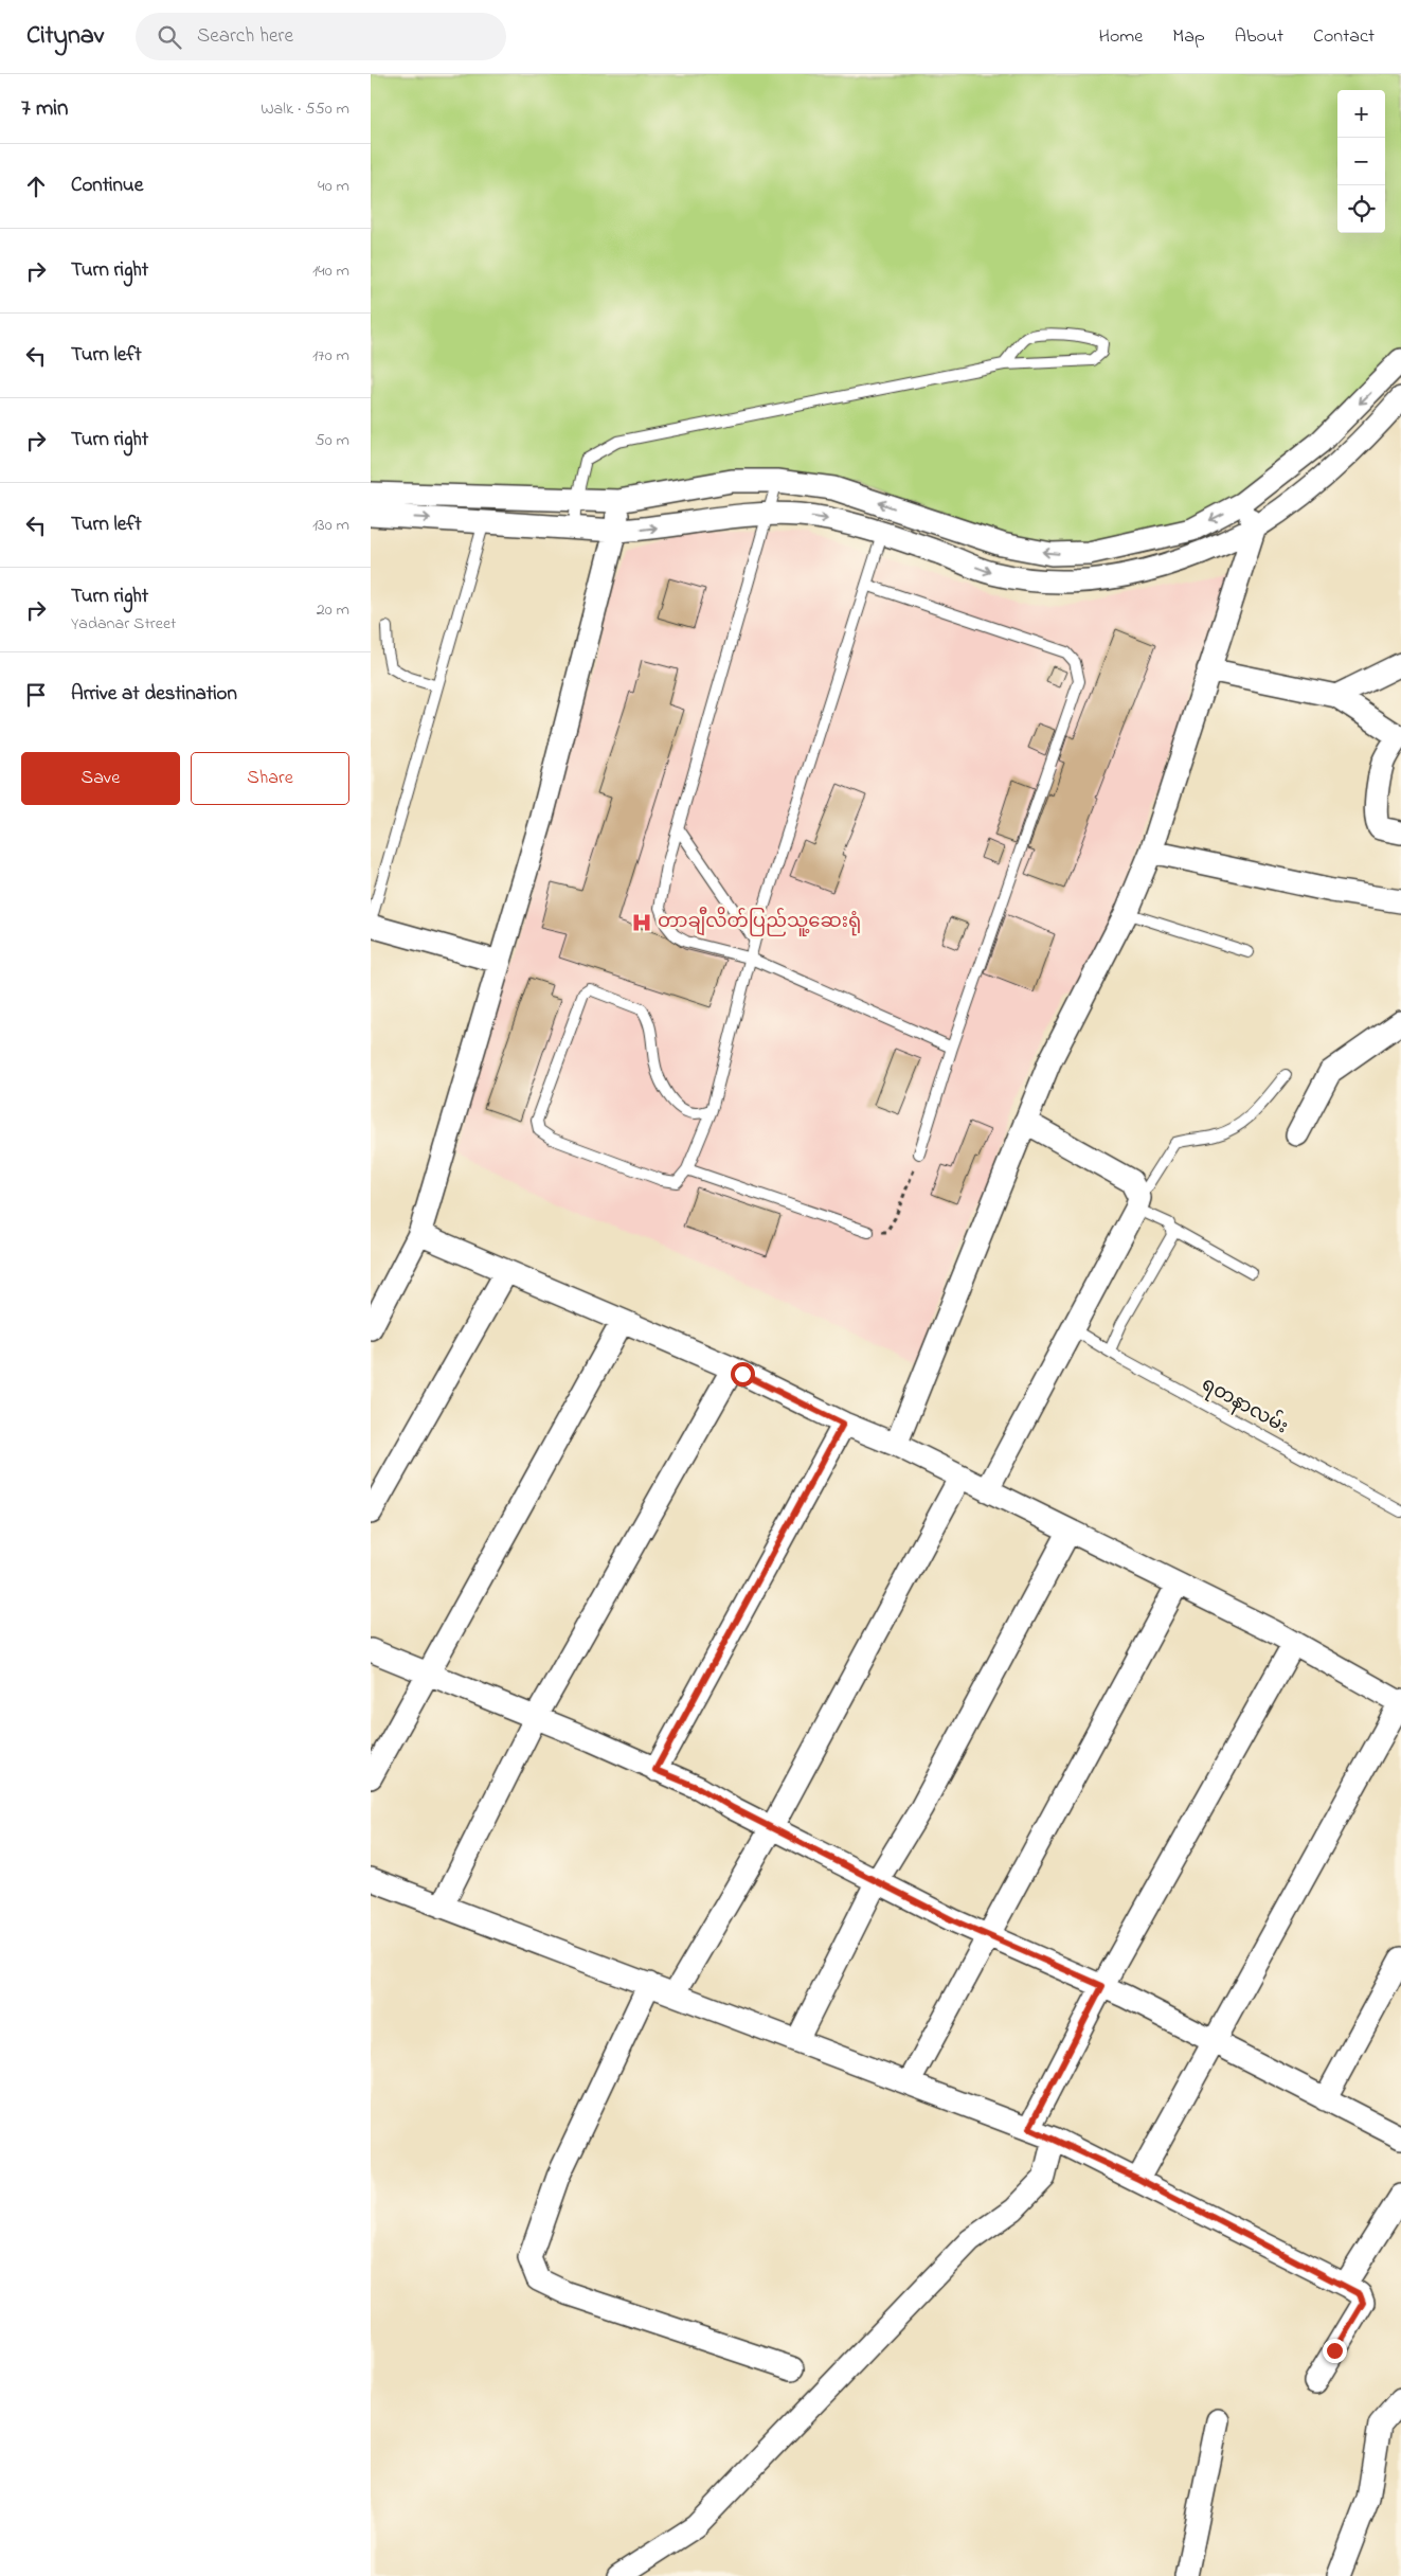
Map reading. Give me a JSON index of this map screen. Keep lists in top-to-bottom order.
{
  "streets": {
    "lane": ["ရတနာလမ်း"]
  },
  "places": {
    "hospital": ["တာချီလိတ်ပြည်သူ့ဆေးရုံ"]
  },
  "page": {
    "header": "Citynav",
    "search": "Search here",
    "nav": [
      "Home",
      "Map",
      "About",
      "Contact"
    ],
    "heading": ["7 min", "Walk · 550 m"],
    "map_buttons": ["+", "−"],
    "list": [
      ["Continue", "40 m"],
      ["Turn right", "140 m"],
      ["Turn left", "170 m"],
      ["Turn right", "50 m"],
      ["Turn left", "130 m"],
      ["Turn right", "Yadanar Street", "20 m"],
      "Arrive at destination"
    ],
    "buttons": ["Save", "Share"]
  }
}
